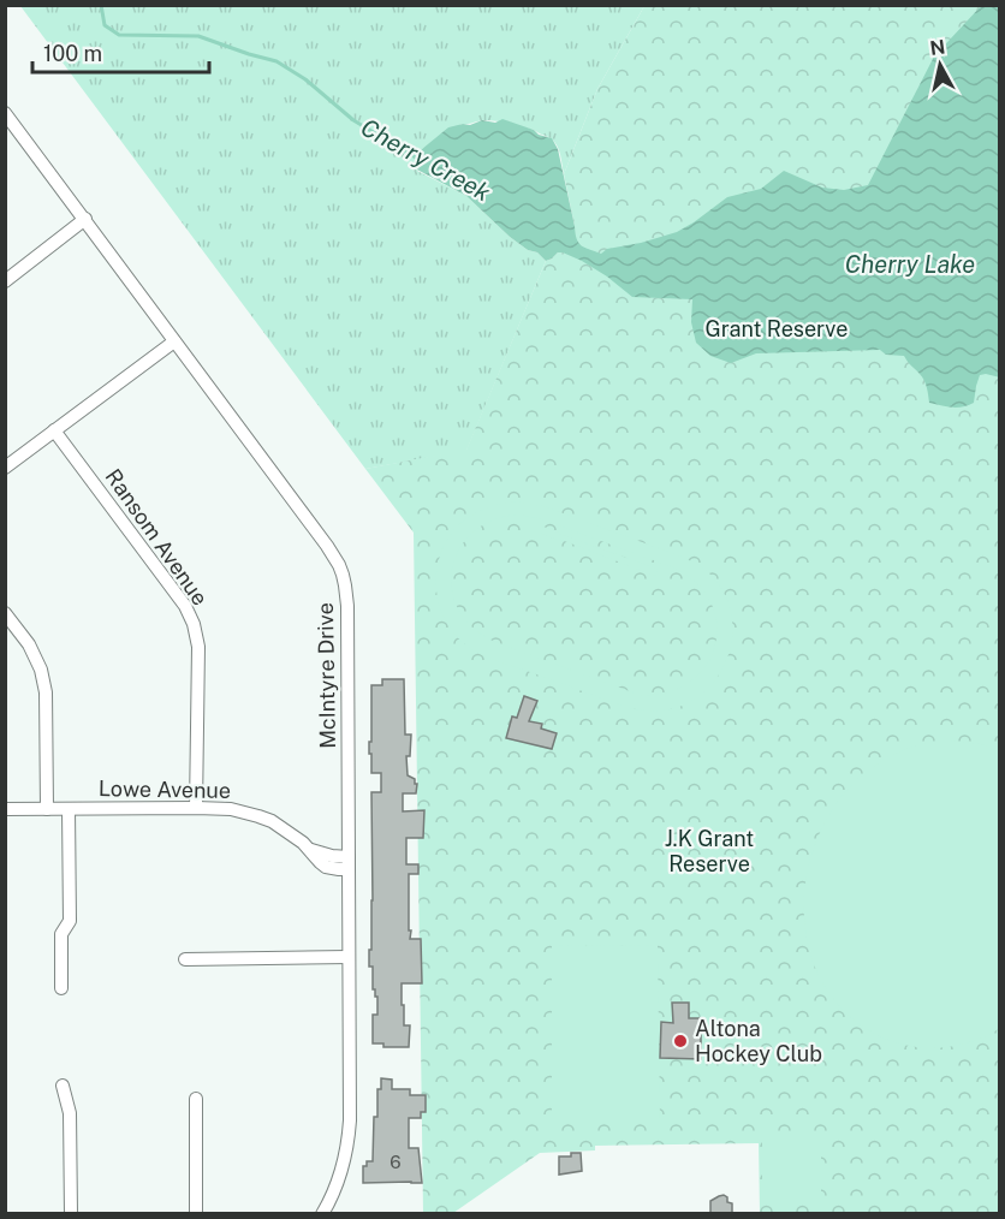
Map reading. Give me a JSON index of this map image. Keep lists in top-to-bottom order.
{
  "streets": {
    "street": ["Ransom Avenue", "McIntyre Drive", "Lowe Avenue"]
  },
  "crossings": [
    ["Ransom Avenue", "Lowe Avenue"],
    ["McIntyre Drive", "Lowe Avenue"]
  ],
  "water": ["Cherry Creek", "Cherry Lake"],
  "parks": ["Grant Reserve", "J.K Grant Reserve"],
  "places": ["Altona Hockey Club"],
  "house_numbers": ["6"],
  "scale_bar": "100 m",
  "north": "top"
}
